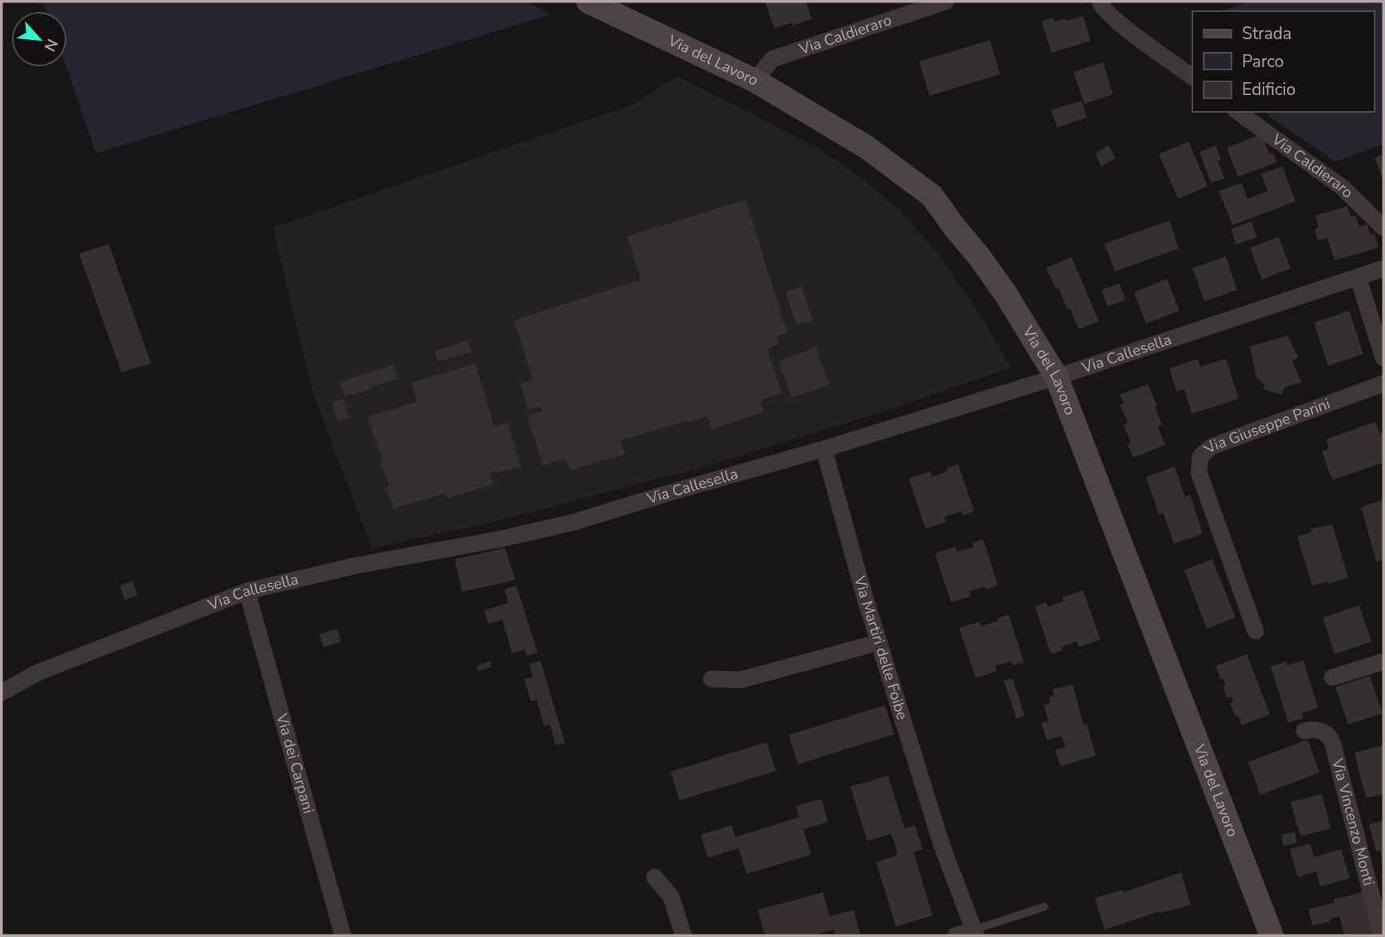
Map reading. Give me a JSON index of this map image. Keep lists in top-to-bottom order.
{
  "streets": {
    "street": [
      "Via Caldieraro",
      "Via del Lavoro",
      "Via Callesella",
      "Via Giuseppe Parini",
      "Via Martiri delle Foibe",
      "Via dei Carpani",
      "Via Vincenzo Monti"
    ]
  },
  "crossings": [
    ["Via Caldieraro", "Via del Lavoro"],
    ["Via del Lavoro", "Via Callesella"],
    ["Via Callesella", "Via Martiri delle Foibe"],
    ["Via Callesella", "Via dei Carpani"]
  ],
  "legend": ["Strada", "Parco", "Edificio"],
  "north": "bottom right"
}
